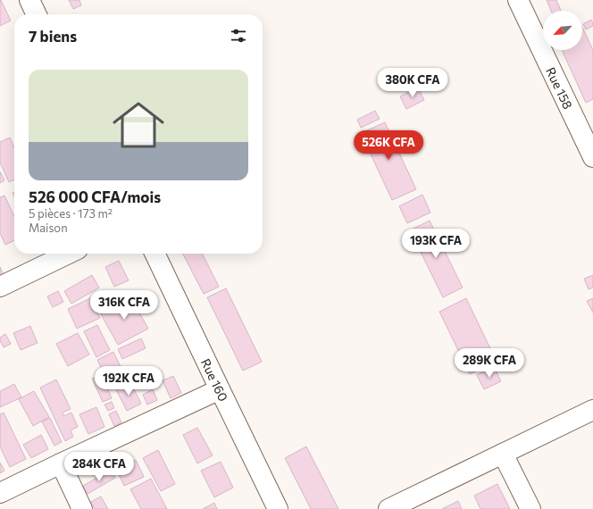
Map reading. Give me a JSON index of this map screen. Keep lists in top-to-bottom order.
{
  "streets": {
    "street": ["Rue 158", "Rue 160"]
  },
  "north": "bottom left",
  "page": {
    "heading": "7 biens",
    "list": [
      {
        "name": "526 000 CFA/mois",
        "note": "5 pièces · 173 m² · Maison"
      }
    ],
    "price": [
      "380K CFA",
      "526K CFA",
      "193K CFA",
      "316K CFA",
      "289K CFA",
      "192K CFA",
      "284K CFA"
    ]
  }
}
